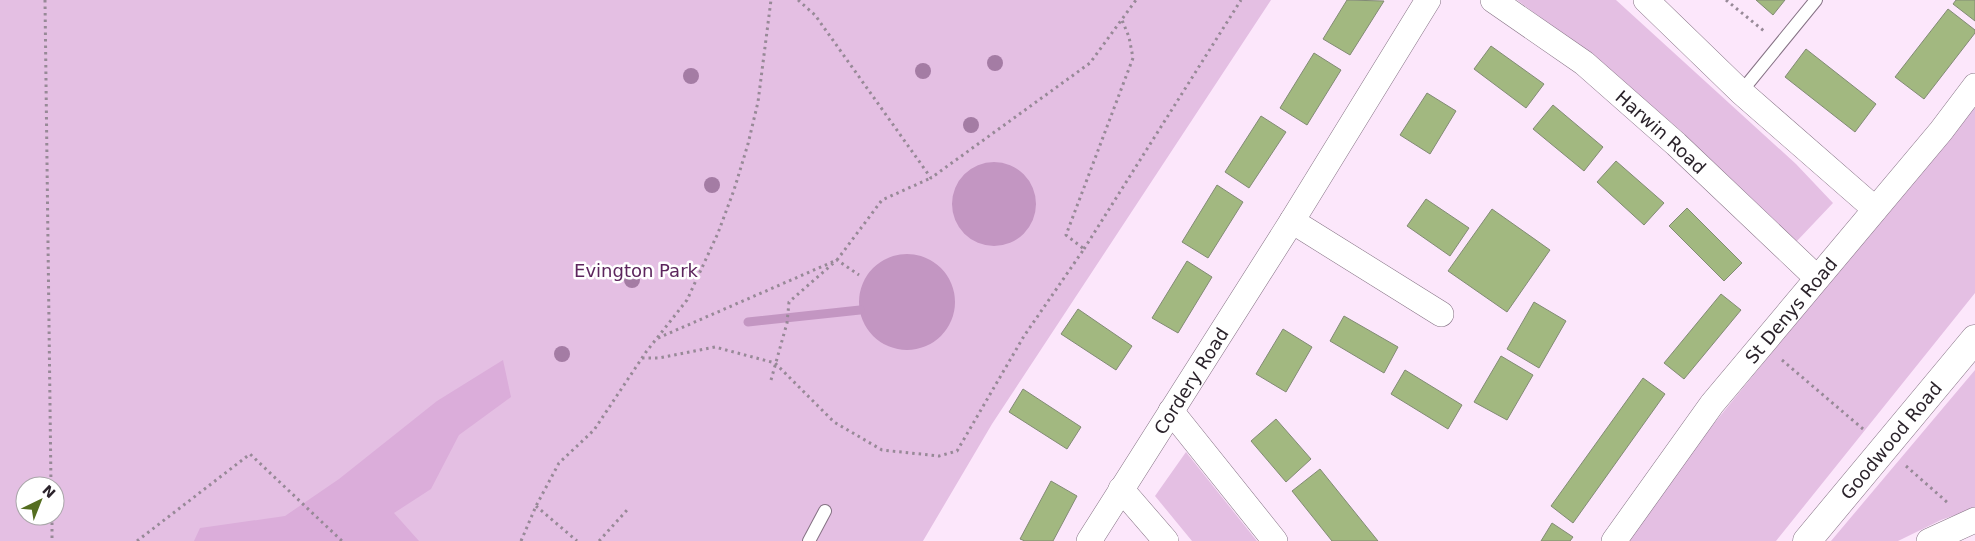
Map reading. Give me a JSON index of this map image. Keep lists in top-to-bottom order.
{
  "streets": {
    "street": [
      "Harwin Road",
      "St Denys Road",
      "Cordery Road",
      "Goodwood Road"
    ]
  },
  "crossings": [
    ["Harwin Road", "St Denys Road"]
  ],
  "parks": ["Evington Park"],
  "north": "top right"
}
